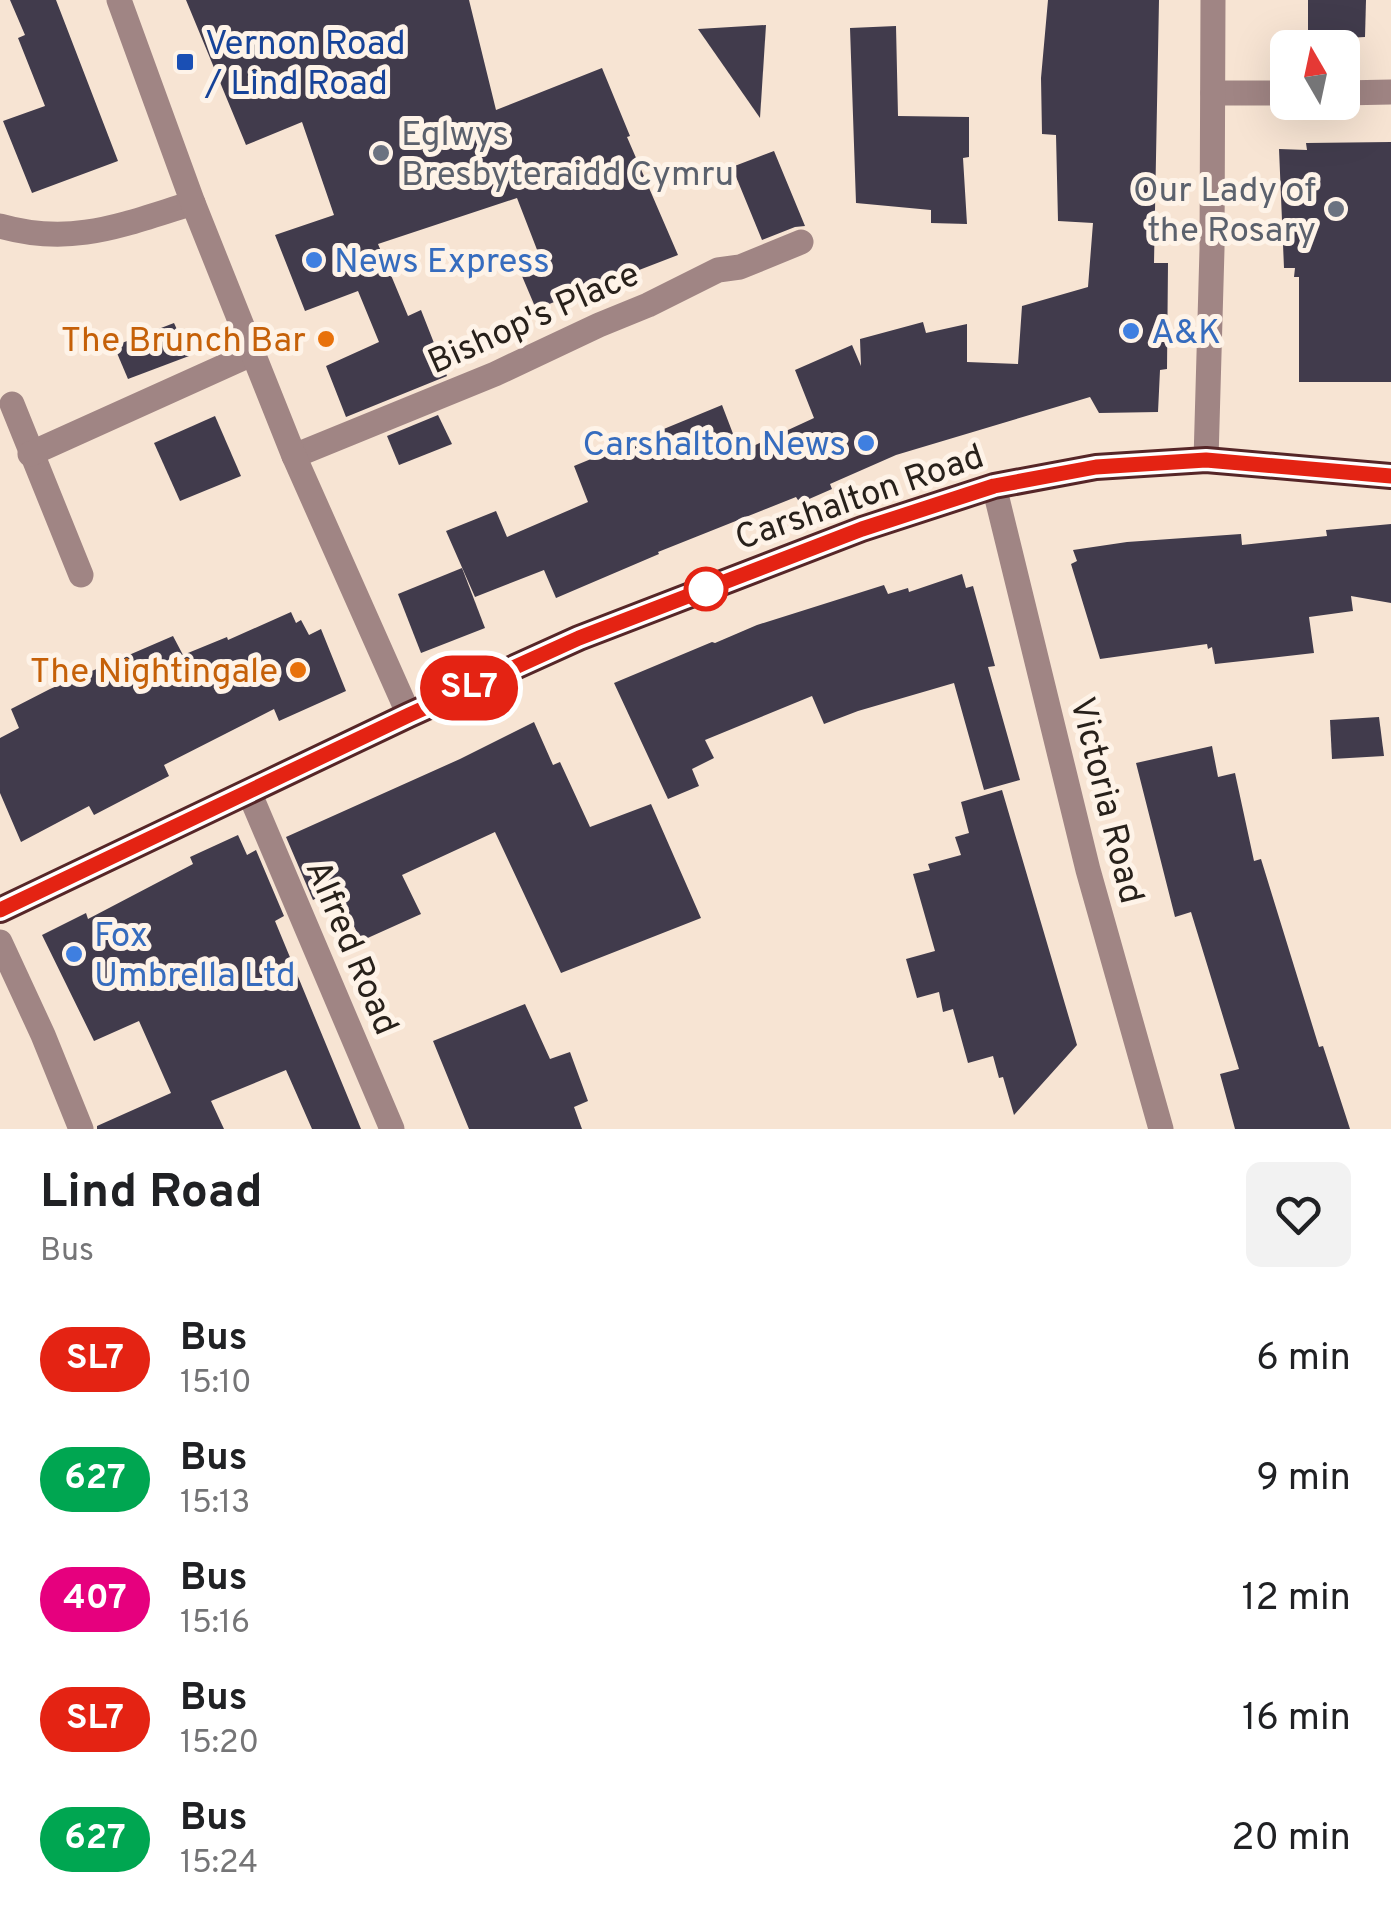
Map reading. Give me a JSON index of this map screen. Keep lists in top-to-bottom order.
{
  "streets": {
    "highway": ["Carshalton Road"],
    "street": ["Bishop's Place", "Victoria Road", "Alfred Road"]
  },
  "crossings": [
    ["Carshalton Road", "Victoria Road"],
    ["Carshalton Road", "Alfred Road"]
  ],
  "places": {
    "transit": ["Vernon Road / Lind Road"],
    "other": [
      "Eglwys Bresbyteraidd Cymru",
      "Our Lady of the Rosary",
      "News Express",
      "A&K",
      "The Brunch Bar",
      "Carshalton News",
      "The Nightingale",
      "Fox Umbrella Ltd"
    ]
  },
  "lines": ["bus line SL7"],
  "north": "top",
  "page": {
    "on_map": "SL7",
    "heading": ["Lind Road", "Bus"],
    "list": [
      {
        "mark": "SL7",
        "name": "Bus",
        "note": "15:10",
        "value": "6 min"
      },
      {
        "mark": "627",
        "name": "Bus",
        "note": "15:13",
        "value": "9 min"
      },
      {
        "mark": "407",
        "name": "Bus",
        "note": "15:16",
        "value": "12 min"
      },
      {
        "mark": "SL7",
        "name": "Bus",
        "note": "15:20",
        "value": "16 min"
      },
      {
        "mark": "627",
        "name": "Bus",
        "note": "15:24",
        "value": "20 min"
      }
    ]
  }
}
